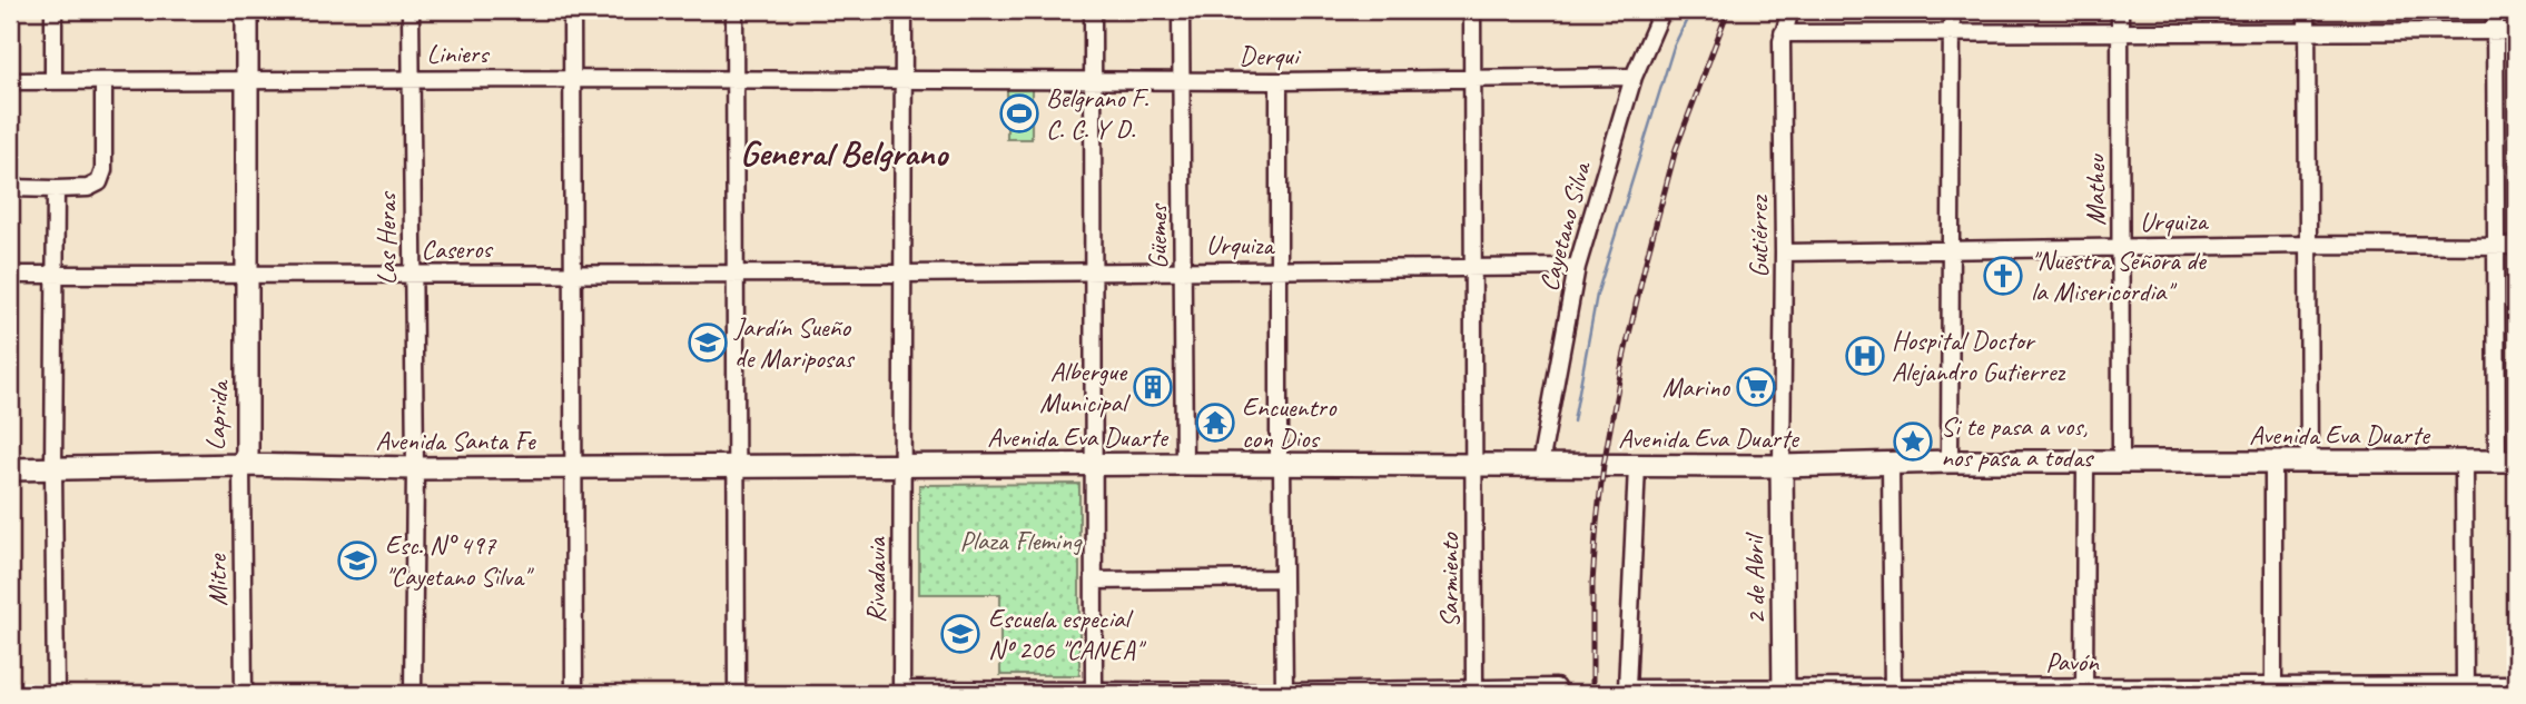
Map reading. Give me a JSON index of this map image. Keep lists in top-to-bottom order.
{
  "streets": {
    "main road": [
      "Laprida",
      "Avenida Eva Duarte",
      "Avenida Santa Fe",
      "2 de Abril"
    ],
    "street": [
      "Liniers",
      "Derqui",
      "Matheu",
      "Urquiza",
      "Cayetano Silva",
      "Güemes",
      "Gutiérrez",
      "Las Heras",
      "Caseros",
      "Mitre",
      "Rivadavia",
      "Sarmiento",
      "Pavón"
    ]
  },
  "crossings": [
    ["Liniers", "Derqui"],
    ["Liniers", "Las Heras"],
    ["Liniers", "Laprida"],
    ["Liniers", "Rivadavia"],
    ["Derqui", "Cayetano Silva"],
    ["Derqui", "Güemes"],
    ["Derqui", "Rivadavia"],
    ["Derqui", "Sarmiento"],
    ["Matheu", "Urquiza"],
    ["Matheu", "Avenida Eva Duarte"],
    ["Urquiza", "Cayetano Silva"],
    ["Urquiza", "Güemes"],
    ["Urquiza", "Gutiérrez"],
    ["Urquiza", "Caseros"],
    ["Urquiza", "Rivadavia"],
    ["Urquiza", "Sarmiento"],
    ["Cayetano Silva", "Avenida Eva Duarte"],
    ["Güemes", "Avenida Eva Duarte"],
    ["Gutiérrez", "Avenida Eva Duarte"],
    ["Gutiérrez", "2 de Abril"],
    ["Las Heras", "Caseros"],
    ["Las Heras", "Avenida Santa Fe"],
    ["Caseros", "Laprida"],
    ["Caseros", "Rivadavia"],
    ["Laprida", "Avenida Santa Fe"],
    ["Laprida", "Mitre"],
    ["Avenida Eva Duarte", "Avenida Santa Fe"],
    ["Avenida Eva Duarte", "Rivadavia"],
    ["Avenida Eva Duarte", "Sarmiento"],
    ["Avenida Eva Duarte", "2 de Abril"],
    ["Avenida Eva Duarte", "Pavón"],
    ["Avenida Santa Fe", "Mitre"],
    ["Avenida Santa Fe", "Rivadavia"],
    ["2 de Abril", "Pavón"]
  ],
  "districts": ["General Belgrano"],
  "parks": ["Plaza Fleming"],
  "places": {
    "sports": ["Belgrano F. C. C. Y D."],
    "church": ["\"Nuestra Señora de la Misericordia\""],
    "school or university": ["Jardín Sueño de Mariposas", "Esc. N° 497 \"Cayetano Silva\"", "Escuela especial Nº 206 \"CANEA\""],
    "hospital": ["Hospital Doctor Alejandro Gutierrez"],
    "building": ["Albergue Municipal"],
    "supermarket": ["Marino"],
    "temple": ["Encuentro con Dios"],
    "place": ["Si te pasa a vos, nos pasa a todas"]
  }
}
